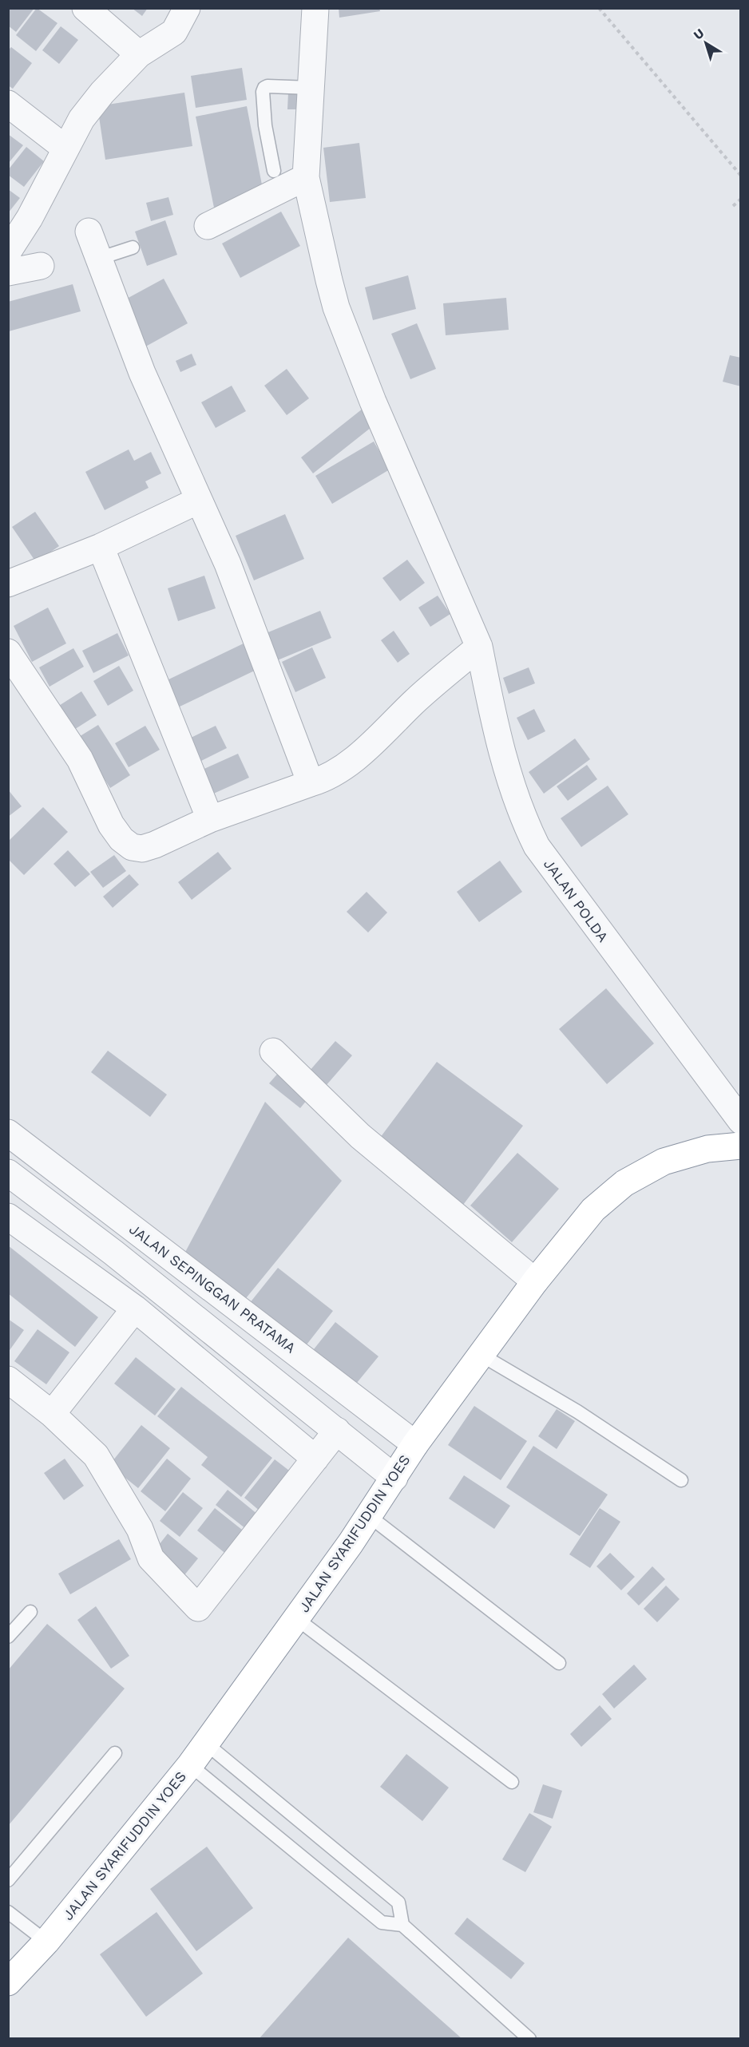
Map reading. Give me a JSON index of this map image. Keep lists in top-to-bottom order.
{
  "streets": {
    "highway": ["JALAN SYARIFUDDIN YOES"],
    "street": ["JALAN POLDA", "JALAN SEPINGGAN PRATAMA"]
  },
  "crossings": [
    ["JALAN SEPINGGAN PRATAMA", "JALAN SYARIFUDDIN YOES"]
  ],
  "north": "top left"
}
